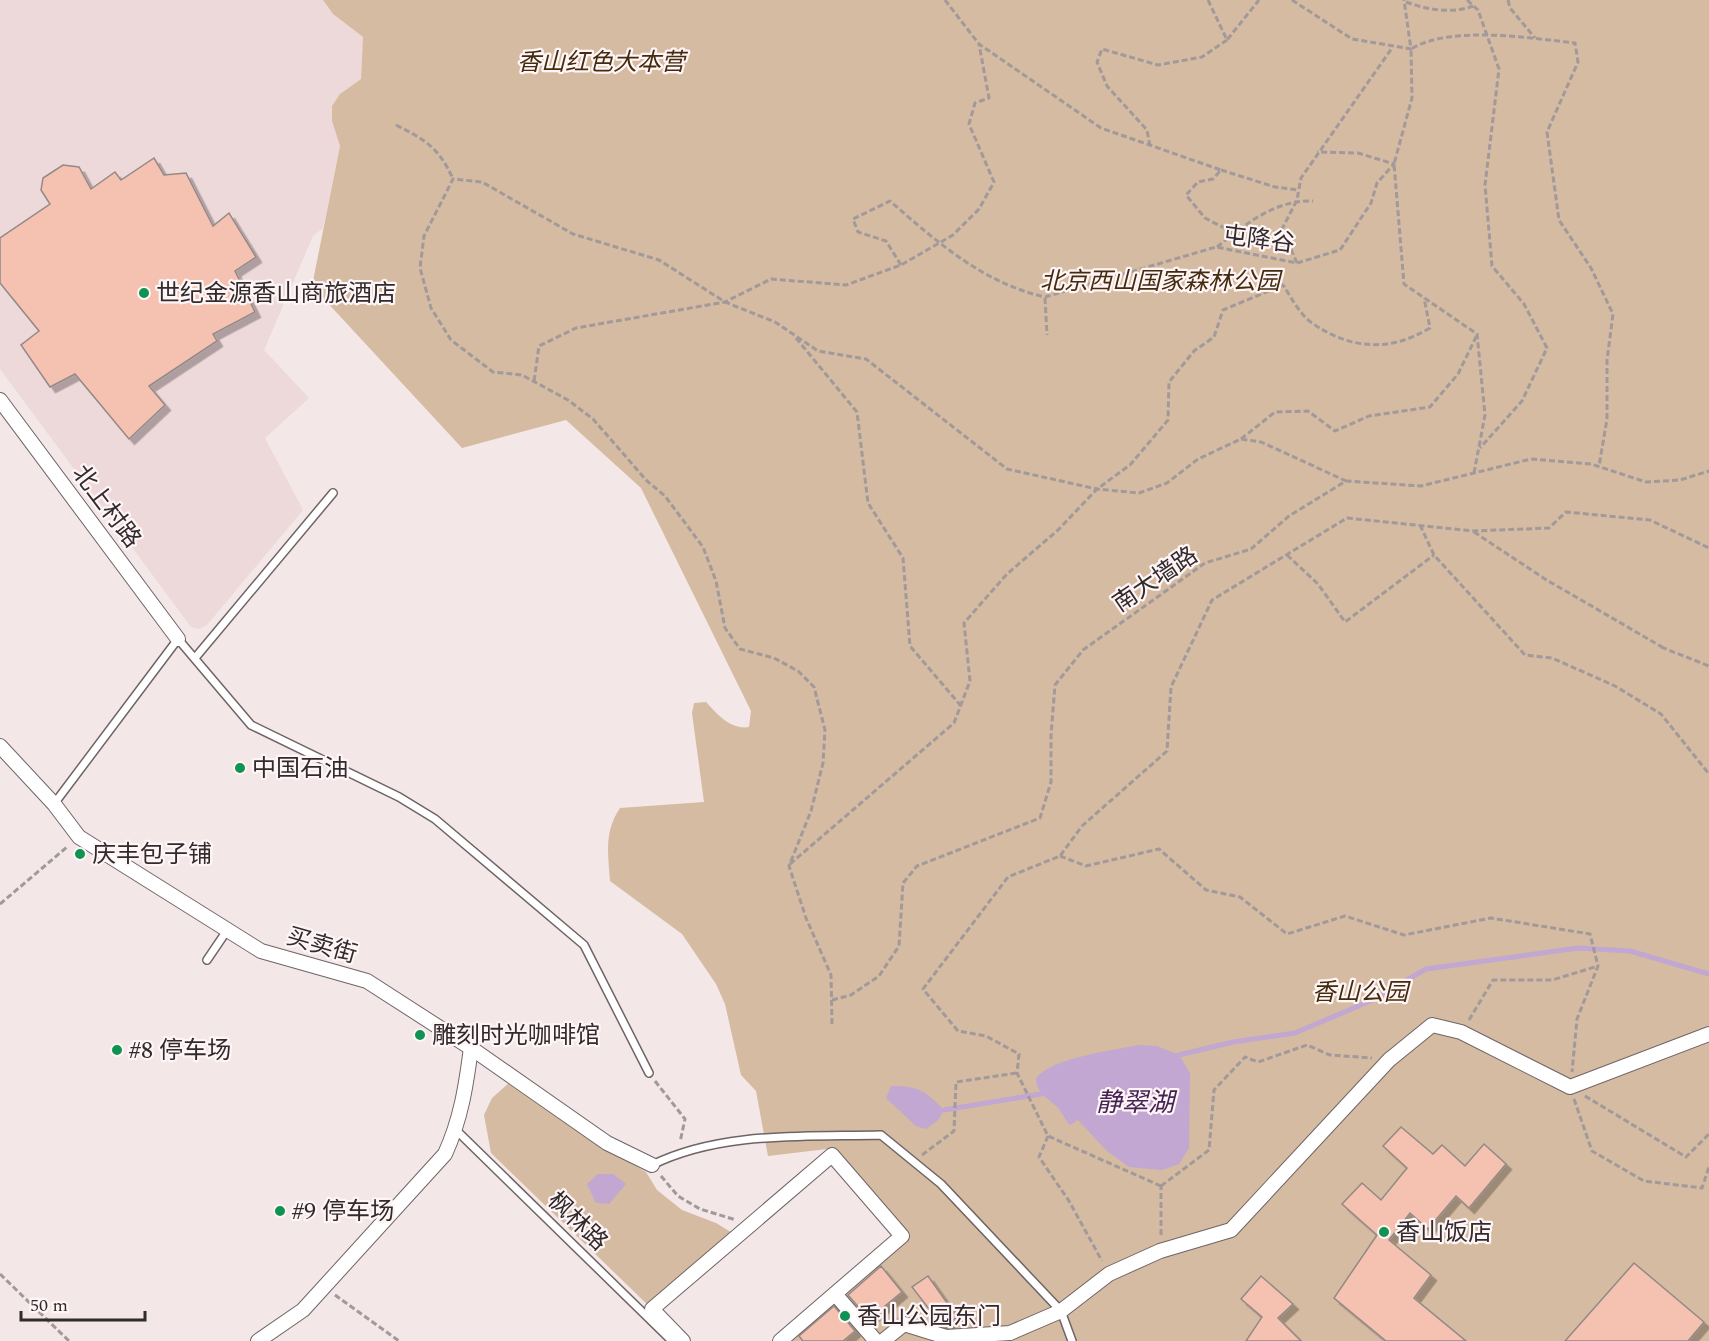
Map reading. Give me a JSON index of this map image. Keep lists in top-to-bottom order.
{
  "streets": {
    "street": ["北上村路", "买卖街"],
    "lane": ["枫林路"],
    "path": ["屯降谷", "南大墙路"]
  },
  "water": ["静翠湖"],
  "parks": ["香山红色大本营", "北京西山国家森林公园", "香山公园"],
  "places": [
    "世纪金源香山商旅酒店",
    "中国石油",
    "庆丰包子铺",
    "雕刻时光咖啡馆",
    "#8 停车场",
    "#9 停车场",
    "香山饭店",
    "香山公园东门"
  ],
  "scale_bar": "50 m"
}
